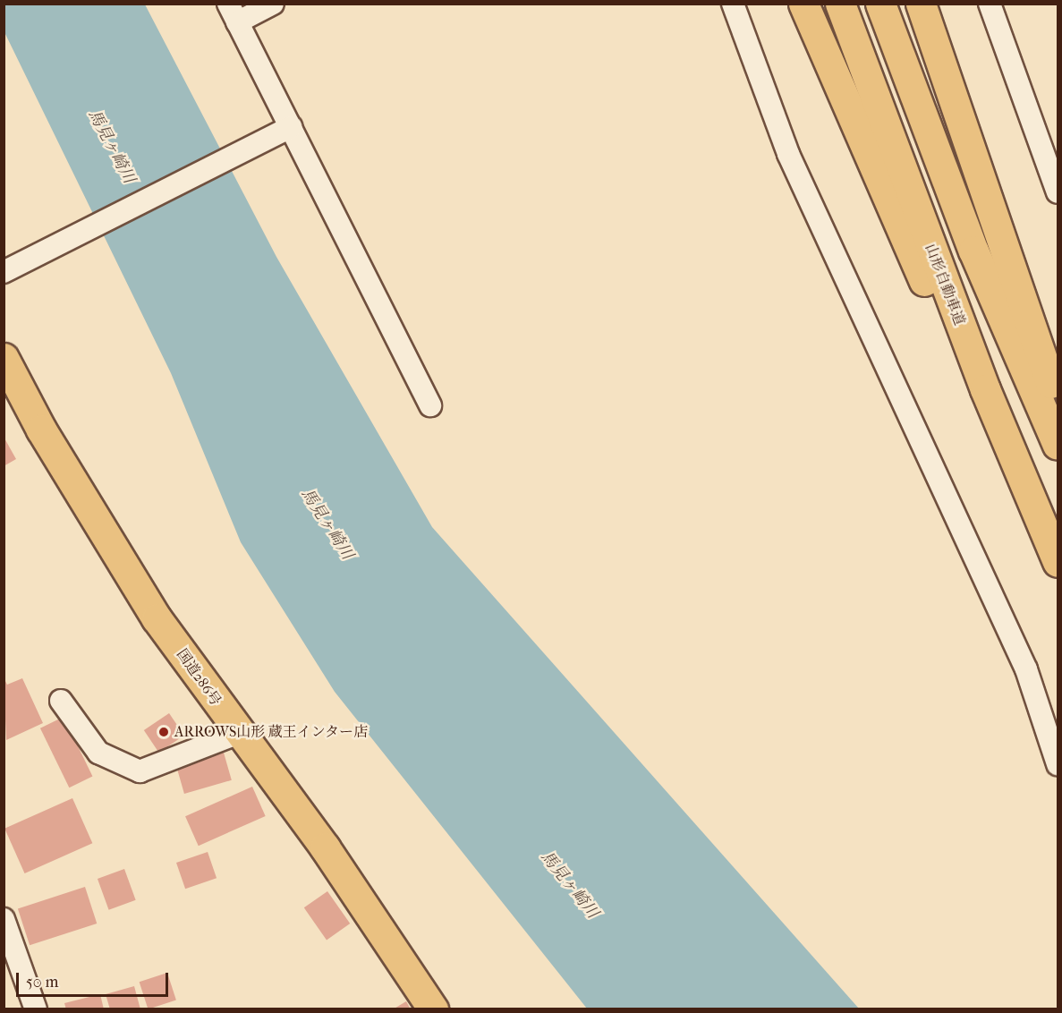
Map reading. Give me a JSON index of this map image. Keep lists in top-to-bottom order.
{
  "streets": {
    "highway": ["山形自動車道", "国道286号"]
  },
  "water": ["馬見ヶ崎川"],
  "places": ["ARROWS山形 蔵王インター店"],
  "scale_bar": "50 m"
}
